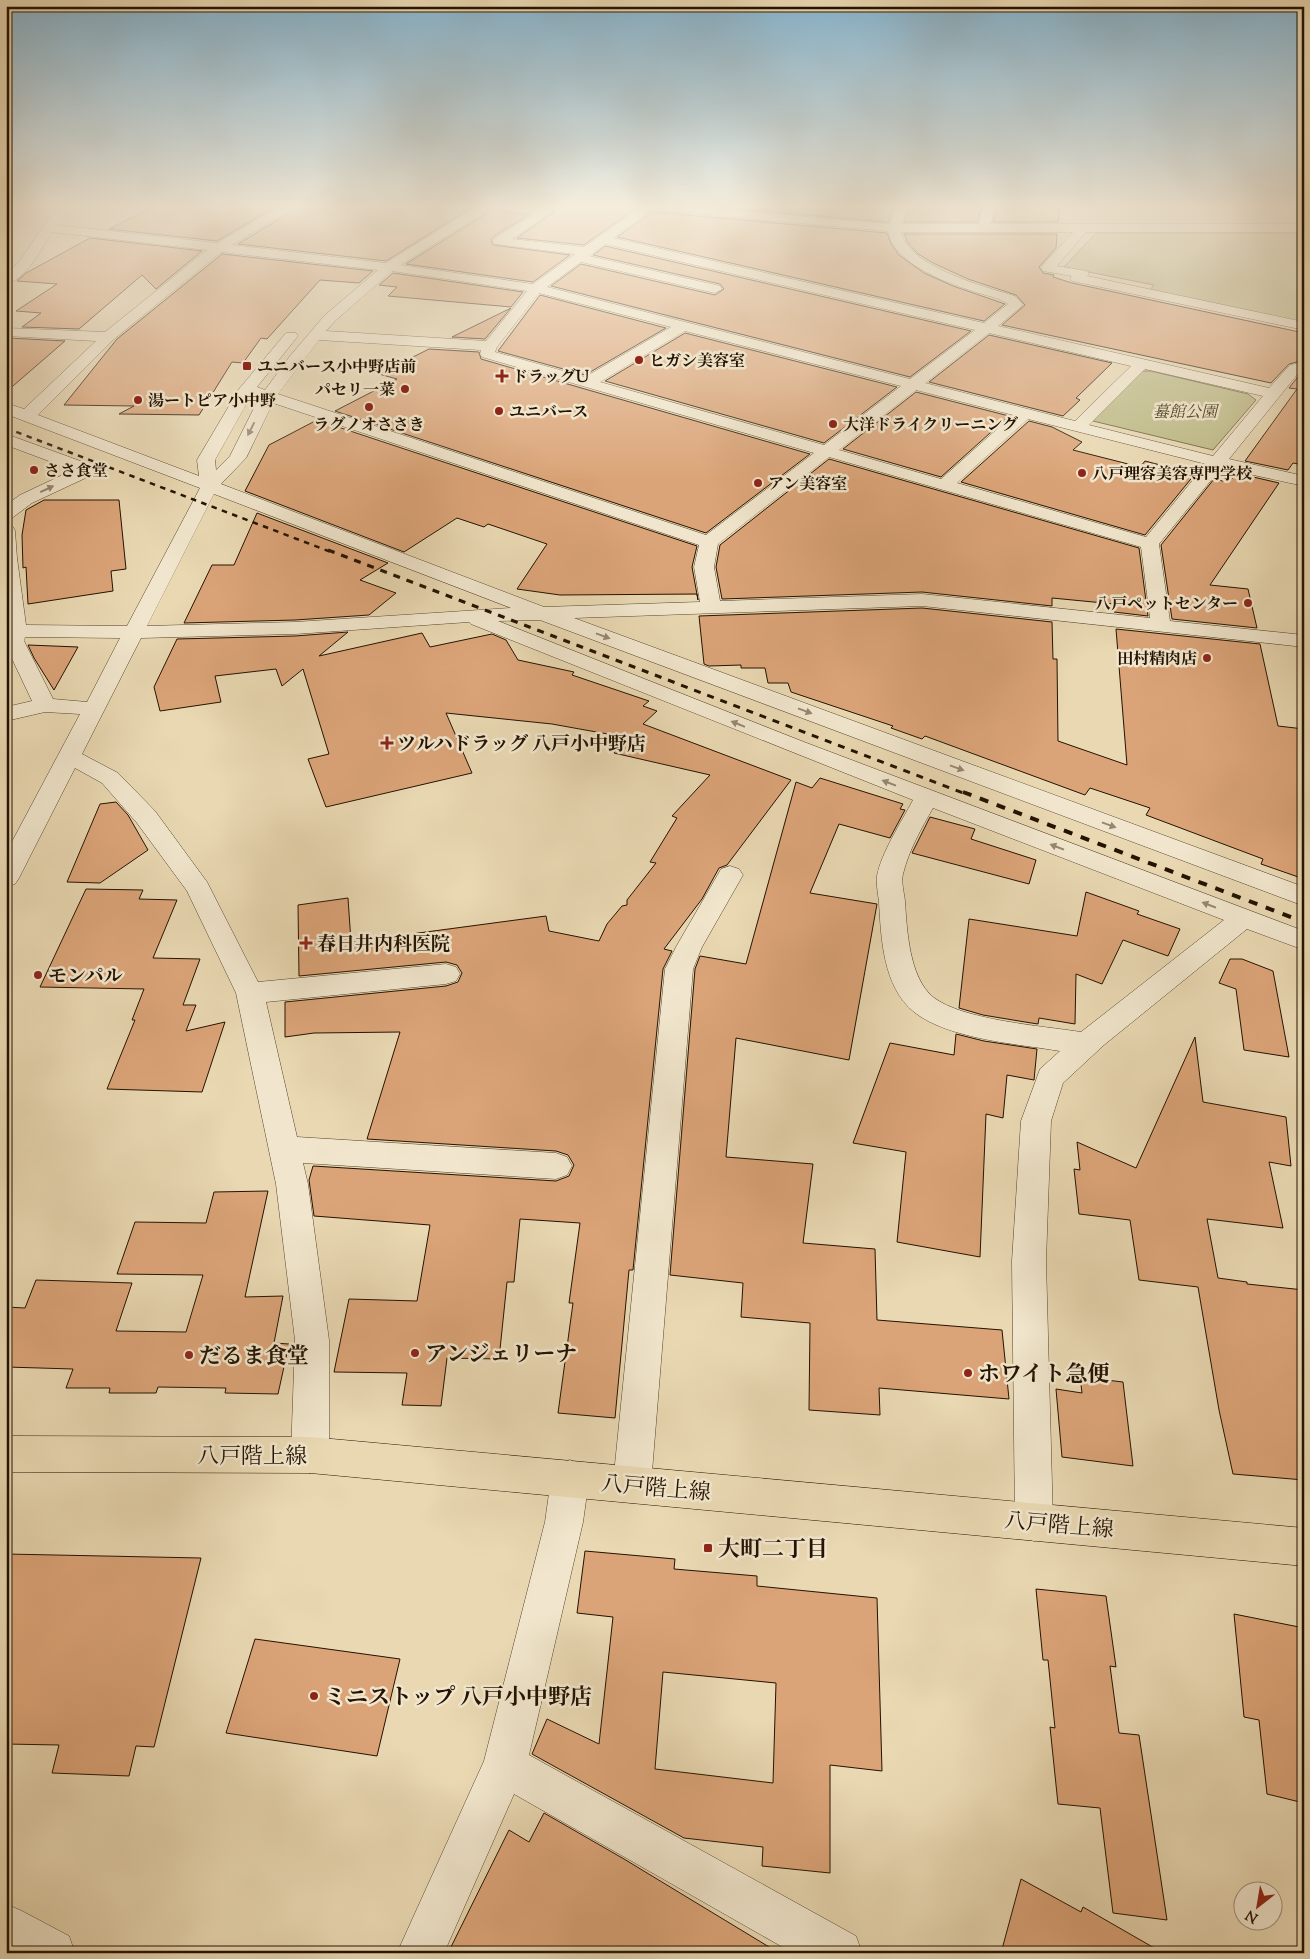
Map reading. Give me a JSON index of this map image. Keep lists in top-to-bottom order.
{
  "streets": {
    "main road": ["八戸階上線"]
  },
  "parks": ["蟇館公園"],
  "places": {
    "other": [
      "ヒガシ美容室",
      "パセリ一菜",
      "湯ートピア小中野",
      "ラグノオささき",
      "ユニバース",
      "大洋ドライクリーニング",
      "ささ食堂",
      "八戸理容美容専門学校",
      "アン美容室",
      "八戸ペットセンター",
      "田村精肉店",
      "モンパル",
      "アンジェリーナ",
      "だるま食堂",
      "ホワイト急便",
      "ミニストップ 八戸小中野店"
    ],
    "transit": ["ユニバース小中野店前", "大町二丁目"],
    "health": ["ドラッグU", "ツルハドラッグ 八戸小中野店", "春日井内科医院"]
  },
  "north": "bottom left"
}
